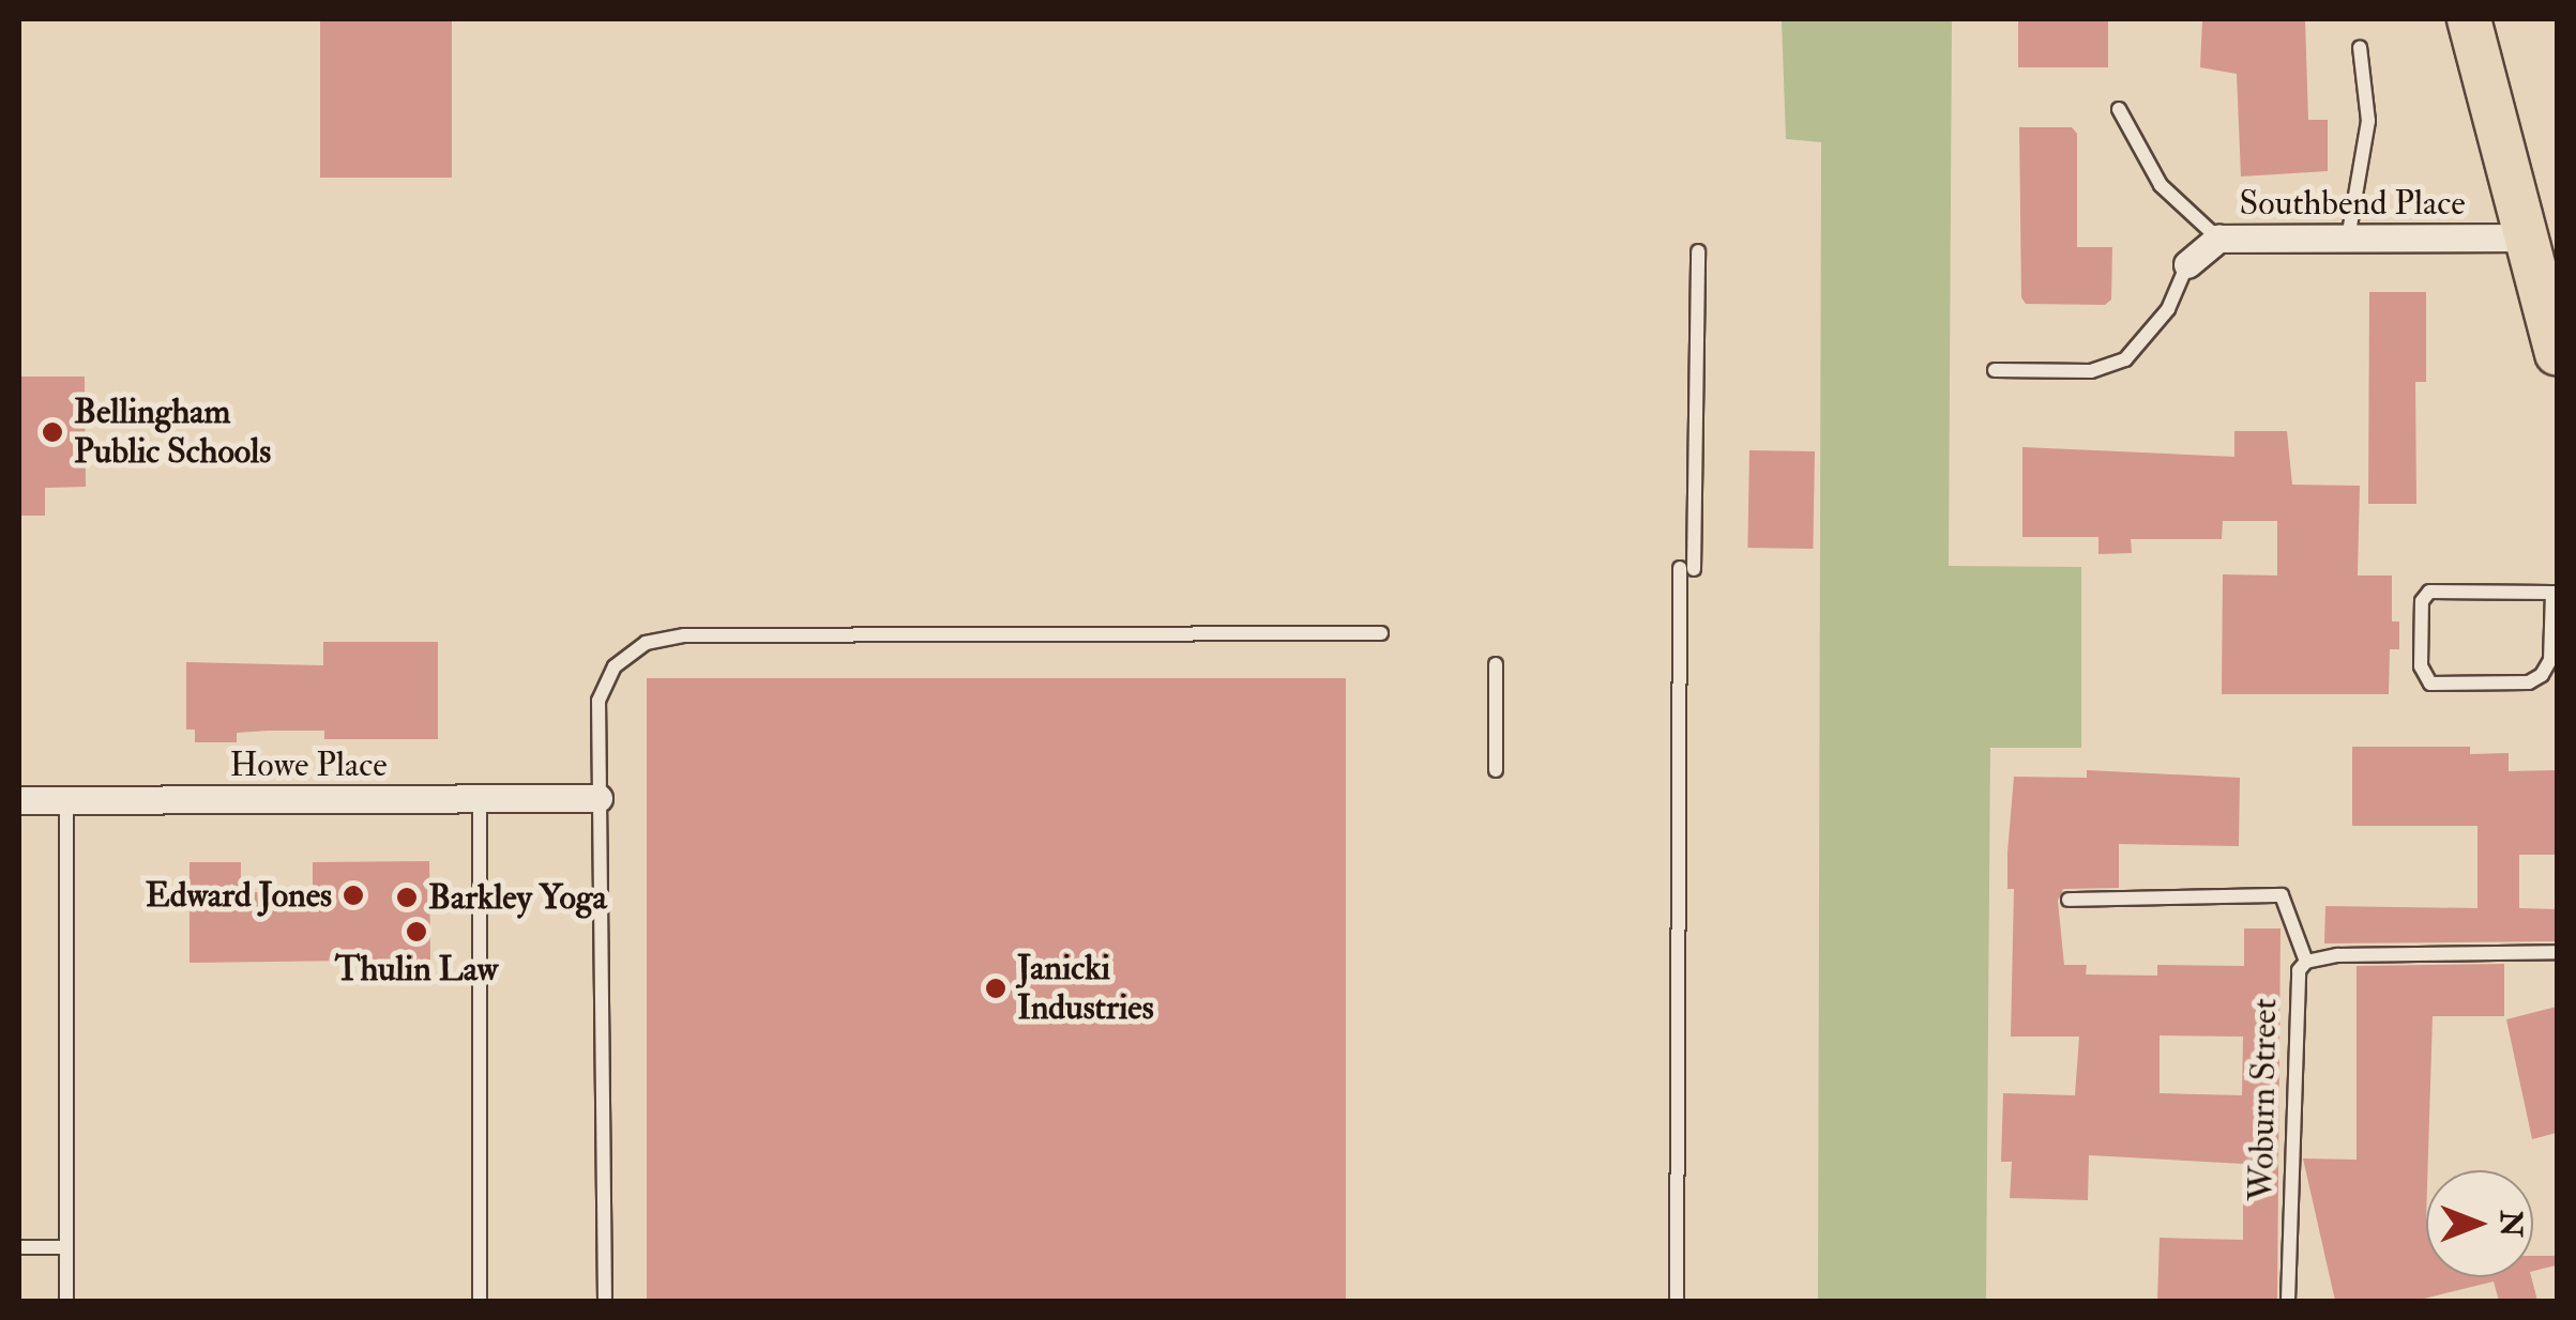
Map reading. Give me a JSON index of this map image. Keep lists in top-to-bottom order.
{
  "streets": {
    "street": ["Southbend Place", "Howe Place"],
    "lane": ["Woburn Street"]
  },
  "places": [
    "Bellingham Public Schools",
    "Edward Jones",
    "Barkley Yoga",
    "Thulin Law",
    "Janicki Industries"
  ],
  "north": "right"
}
